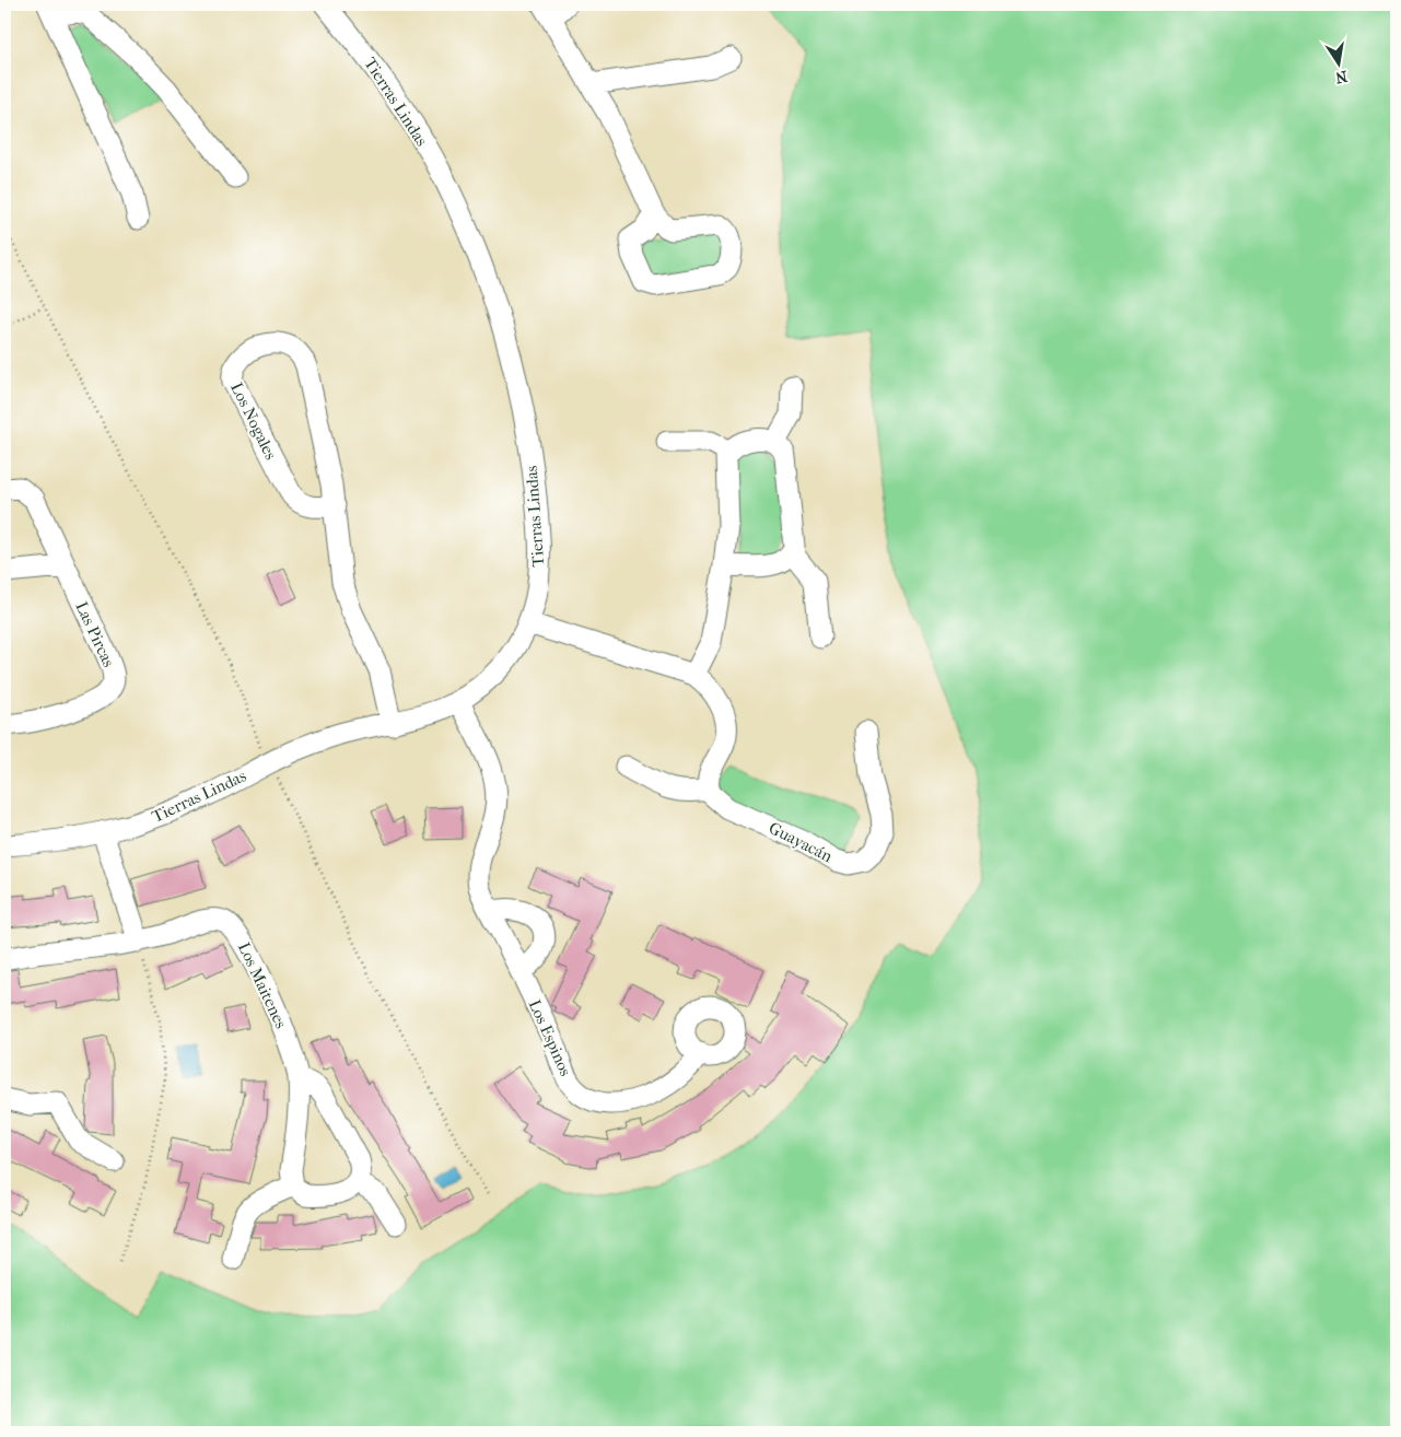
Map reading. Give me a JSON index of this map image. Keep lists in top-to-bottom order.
{
  "streets": {
    "street": [
      "Tierras Lindas",
      "Los Nogales",
      "Las Pircas",
      "Guayacán",
      "Los Maitenes",
      "Los Espinos"
    ]
  },
  "crossings": [
    ["Tierras Lindas", "Los Nogales"],
    ["Tierras Lindas", "Los Espinos"]
  ],
  "north": "bottom"
}
